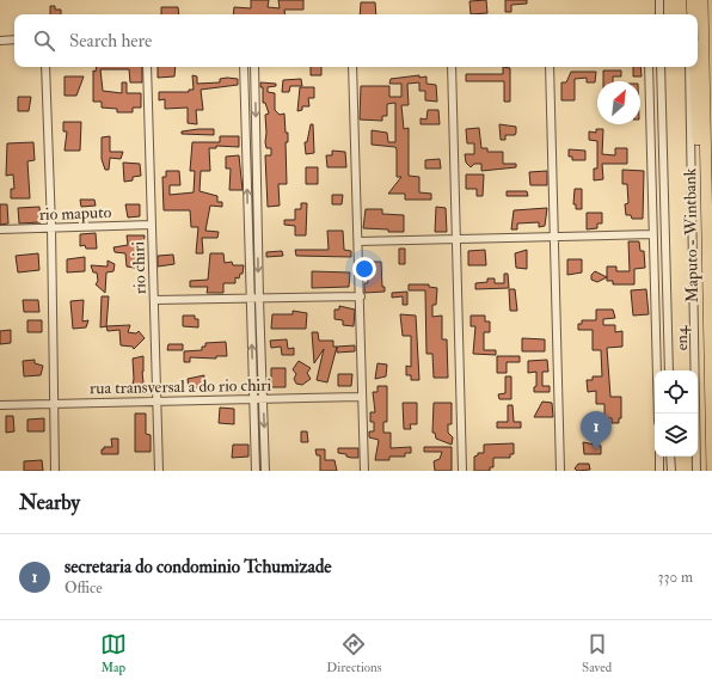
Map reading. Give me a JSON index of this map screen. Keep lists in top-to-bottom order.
{
  "streets": {
    "highway": ["Maputo - Wintbank"],
    "street": [
      "rio maputo",
      "rio chiri",
      "en4",
      "rua transversal a do rio chiri"
    ]
  },
  "crossings": [
    ["rio maputo", "rio chiri"],
    ["rio chiri", "rua transversal a do rio chiri"]
  ],
  "north": "top right",
  "page": {
    "search": "Search here",
    "pins": "1",
    "heading": "Nearby",
    "list": [
      {
        "mark": "1",
        "name": "secretaria do condominio Tchumizade",
        "note": "Office",
        "value": "330 m"
      }
    ],
    "nav": ["Map", "Directions", "Saved"]
  }
}
